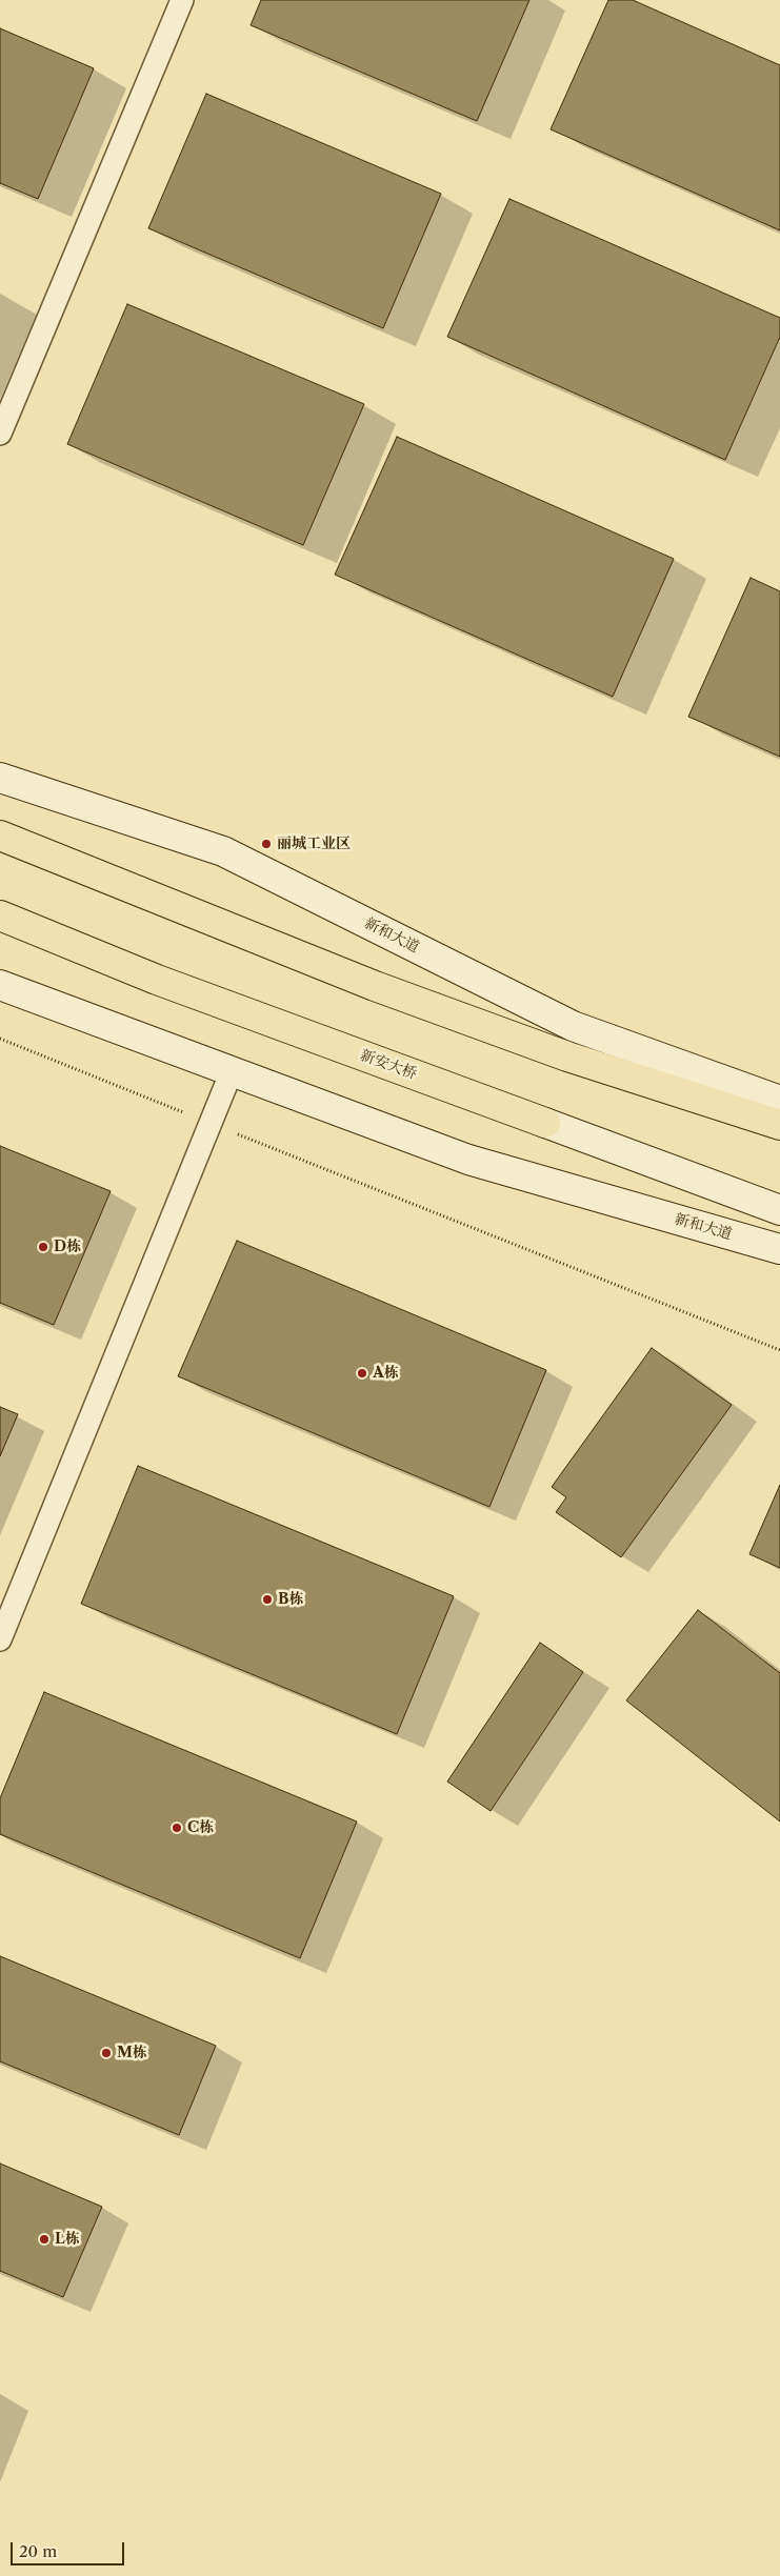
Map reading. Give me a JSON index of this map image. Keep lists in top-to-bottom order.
{
  "streets": {
    "main road": ["新和大道", "新安大桥"]
  },
  "places": [
    "丽城工业区",
    "D栋",
    "A栋",
    "B栋",
    "C栋",
    "M栋",
    "L栋"
  ],
  "scale_bar": "20 m"
}
